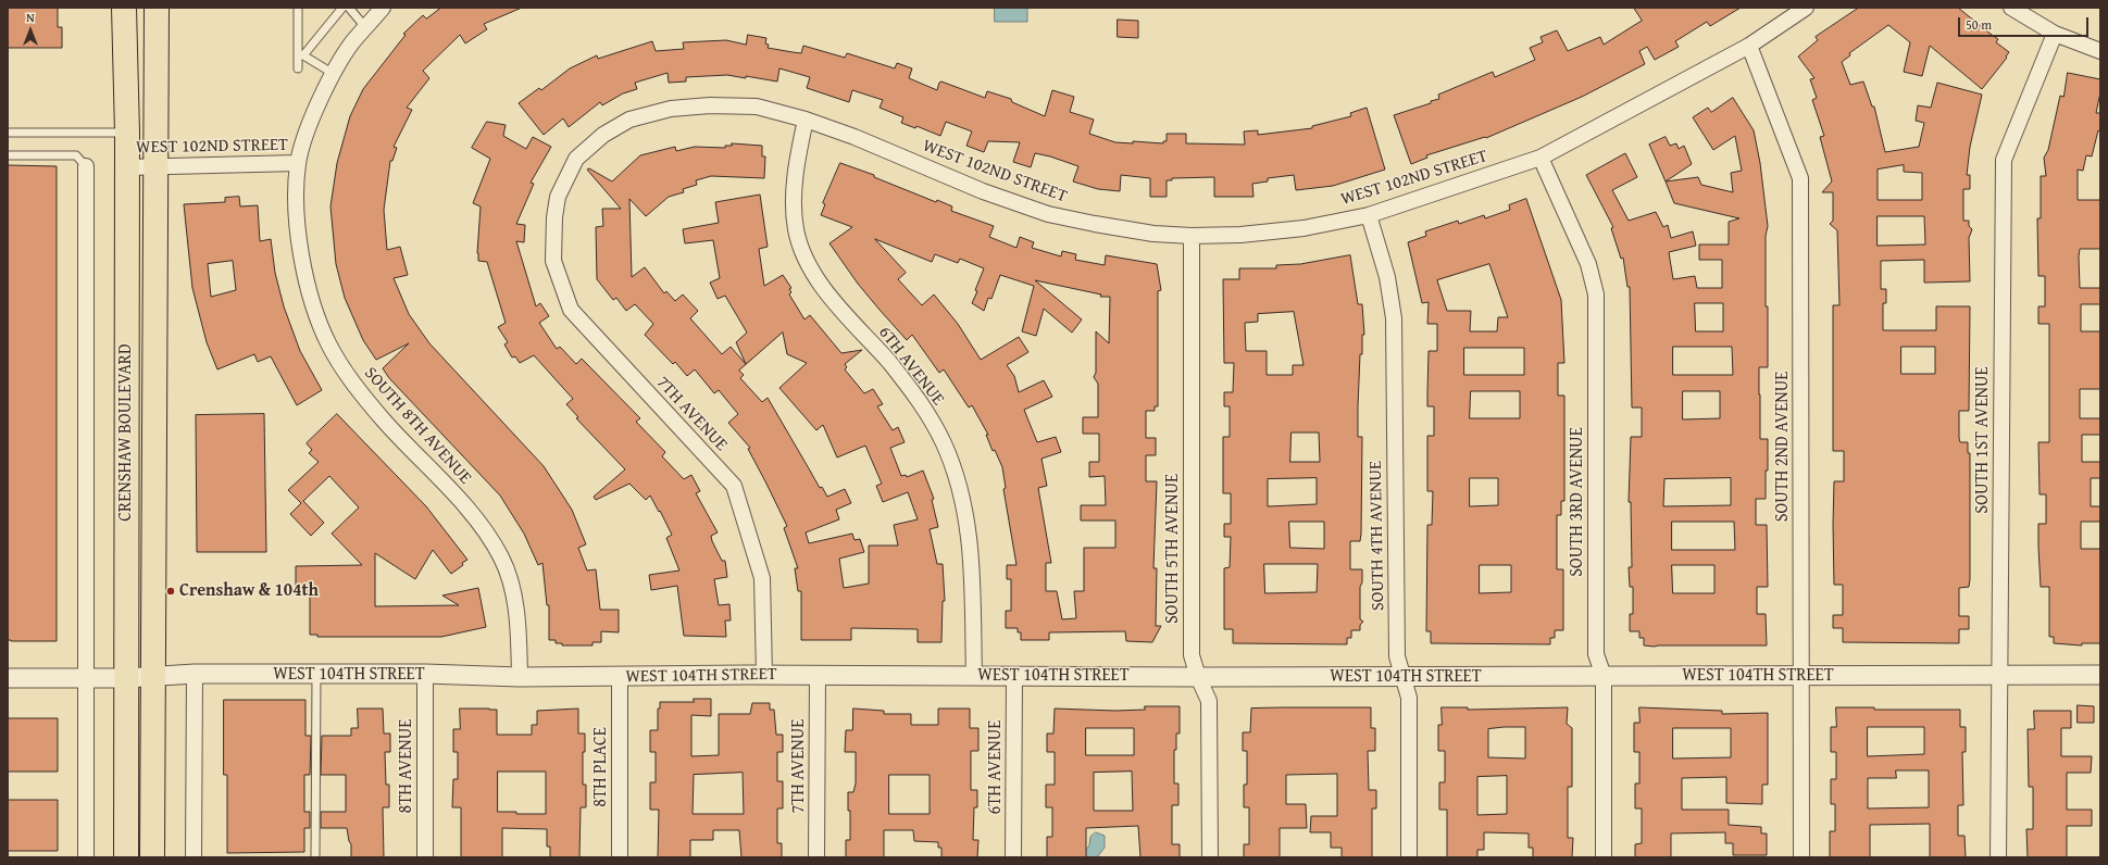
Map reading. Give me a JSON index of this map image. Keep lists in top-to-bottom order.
{
  "streets": {
    "main road": ["CRENSHAW BOULEVARD"],
    "street": [
      "WEST 102ND STREET",
      "6TH AVENUE",
      "7TH AVENUE",
      "SOUTH 8TH AVENUE",
      "SOUTH 1ST AVENUE",
      "SOUTH 2ND AVENUE",
      "SOUTH 3RD AVENUE",
      "SOUTH 4TH AVENUE",
      "SOUTH 5TH AVENUE",
      "WEST 104TH STREET",
      "8TH AVENUE",
      "8TH PLACE"
    ]
  },
  "crossings": [
    ["WEST 102ND STREET", "6TH AVENUE"],
    ["WEST 102ND STREET", "7TH AVENUE"],
    ["WEST 102ND STREET", "SOUTH 8TH AVENUE"],
    ["WEST 102ND STREET", "CRENSHAW BOULEVARD"],
    ["WEST 102ND STREET", "SOUTH 2ND AVENUE"],
    ["WEST 102ND STREET", "SOUTH 3RD AVENUE"],
    ["WEST 102ND STREET", "SOUTH 4TH AVENUE"],
    ["WEST 102ND STREET", "SOUTH 5TH AVENUE"],
    ["6TH AVENUE", "WEST 104TH STREET"],
    ["7TH AVENUE", "WEST 104TH STREET"],
    ["SOUTH 8TH AVENUE", "WEST 104TH STREET"],
    ["CRENSHAW BOULEVARD", "WEST 104TH STREET"],
    ["SOUTH 1ST AVENUE", "WEST 104TH STREET"],
    ["SOUTH 2ND AVENUE", "WEST 104TH STREET"],
    ["SOUTH 3RD AVENUE", "WEST 104TH STREET"],
    ["SOUTH 4TH AVENUE", "WEST 104TH STREET"],
    ["SOUTH 5TH AVENUE", "WEST 104TH STREET"],
    ["WEST 104TH STREET", "8TH AVENUE"],
    ["WEST 104TH STREET", "8TH PLACE"]
  ],
  "places": ["Crenshaw & 104th"],
  "scale_bar": "50 m",
  "north": "top"
}
